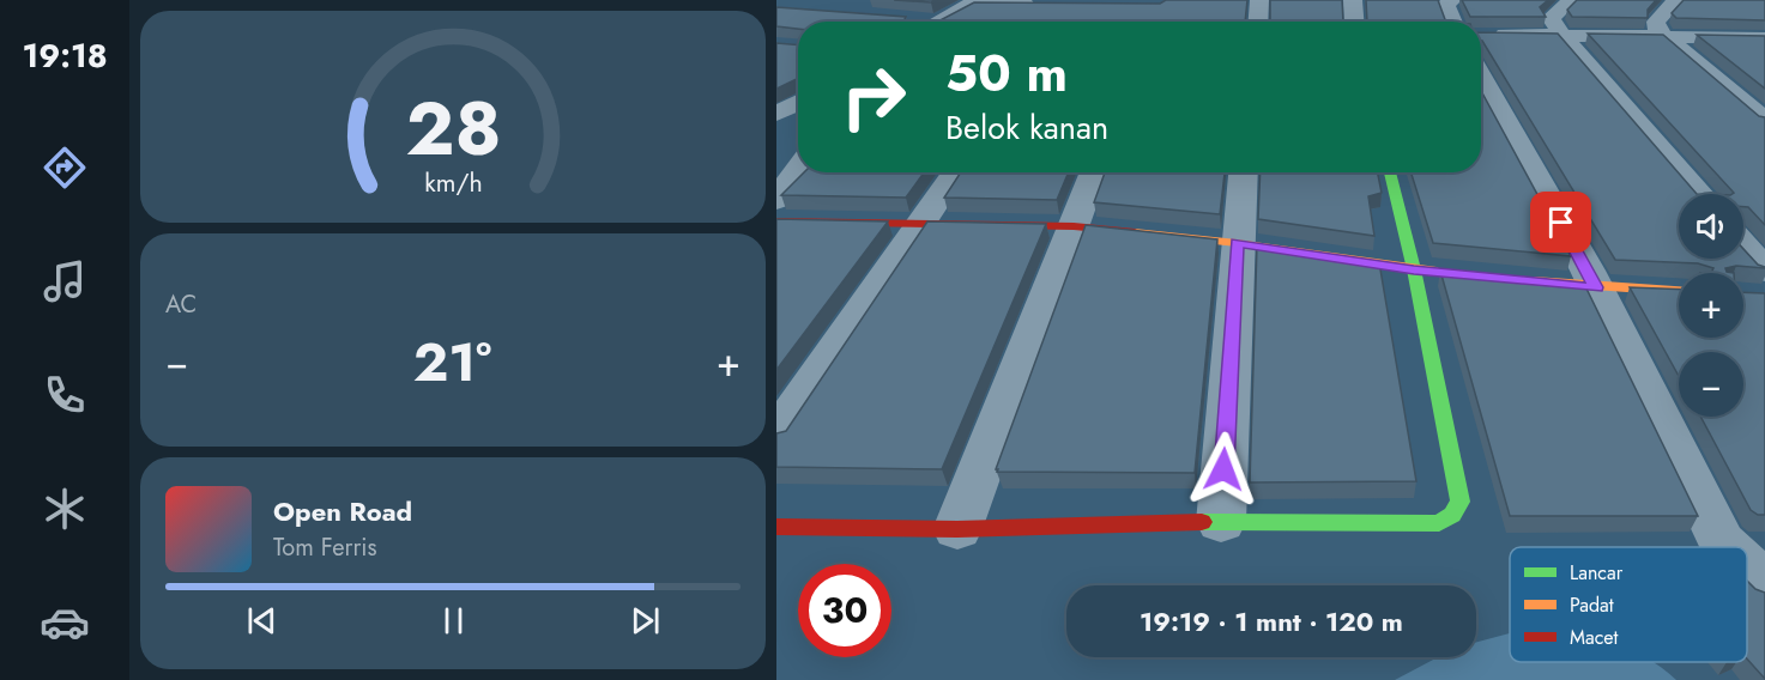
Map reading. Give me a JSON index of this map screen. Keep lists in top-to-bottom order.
{
  "legend": ["Lancar", "Padat", "Macet"],
  "page": {
    "tabs": "19:18",
    "turn": ["50 m", "Belok kanan"],
    "map_buttons": ["+", "−"],
    "tile": "AC",
    "heat": ["−", "21°", "+"],
    "song": ["Open Road", "Tom Ferris"],
    "limit": "30",
    "trip": "19:19 · 1 mnt · 120 m",
    "gauge": ["28", "km/h"]
  }
}
